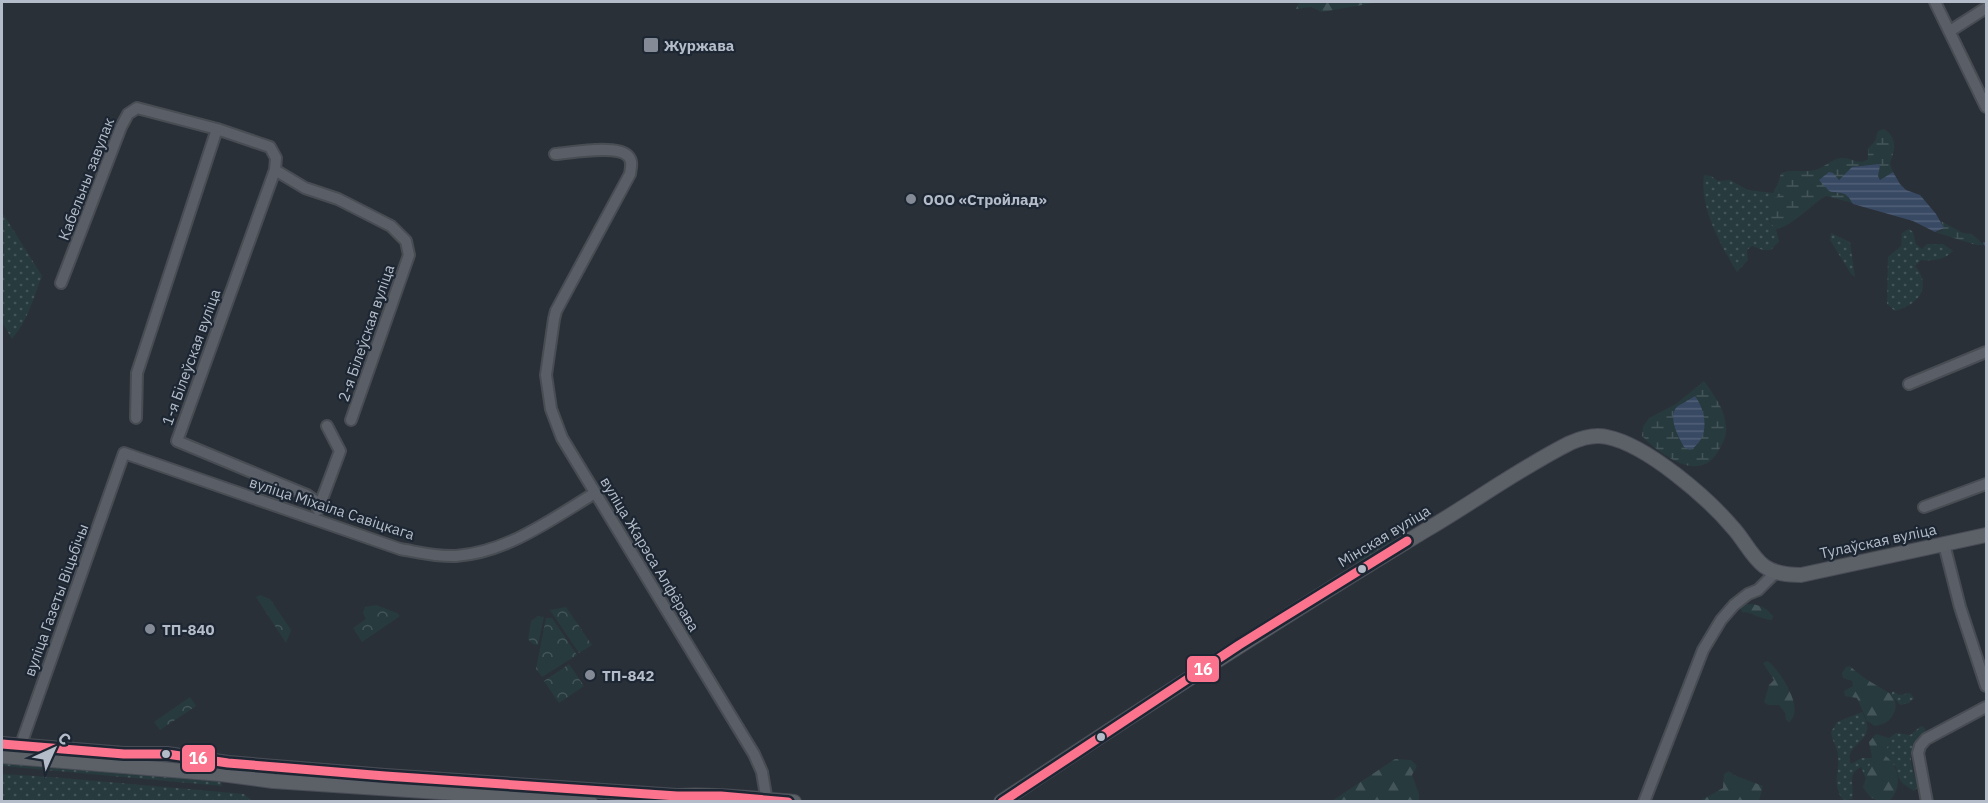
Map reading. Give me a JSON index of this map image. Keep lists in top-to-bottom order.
{
  "streets": {
    "main road": ["Мінская вуліца", "Тулаўская вуліца"],
    "street": [
      "Кабельны завулак",
      "2-я Білеўская вуліца",
      "1-я Білеўская вуліца",
      "вуліца Міхаіла Савіцкага",
      "вуліца Жарэса Алфёрава",
      "вуліца Газеты Віцьбічы"
    ]
  },
  "crossings": [
    ["Кабельны завулак", "2-я Білеўская вуліца"],
    ["Кабельны завулак", "1-я Білеўская вуліца"],
    ["2-я Білеўская вуліца", "1-я Білеўская вуліца"],
    ["вуліца Міхаіла Савіцкага", "вуліца Жарэса Алфёрава"],
    ["вуліца Міхаіла Савіцкага", "вуліца Газеты Віцьбічы"],
    ["Мінская вуліца", "Тулаўская вуліца"]
  ],
  "places": {
    "transit": ["Журжава"],
    "other": ["ООО «Стройлад»", "ТП-840", "ТП-842"]
  },
  "lines": ["transit line 16"],
  "north": "top right"
}
